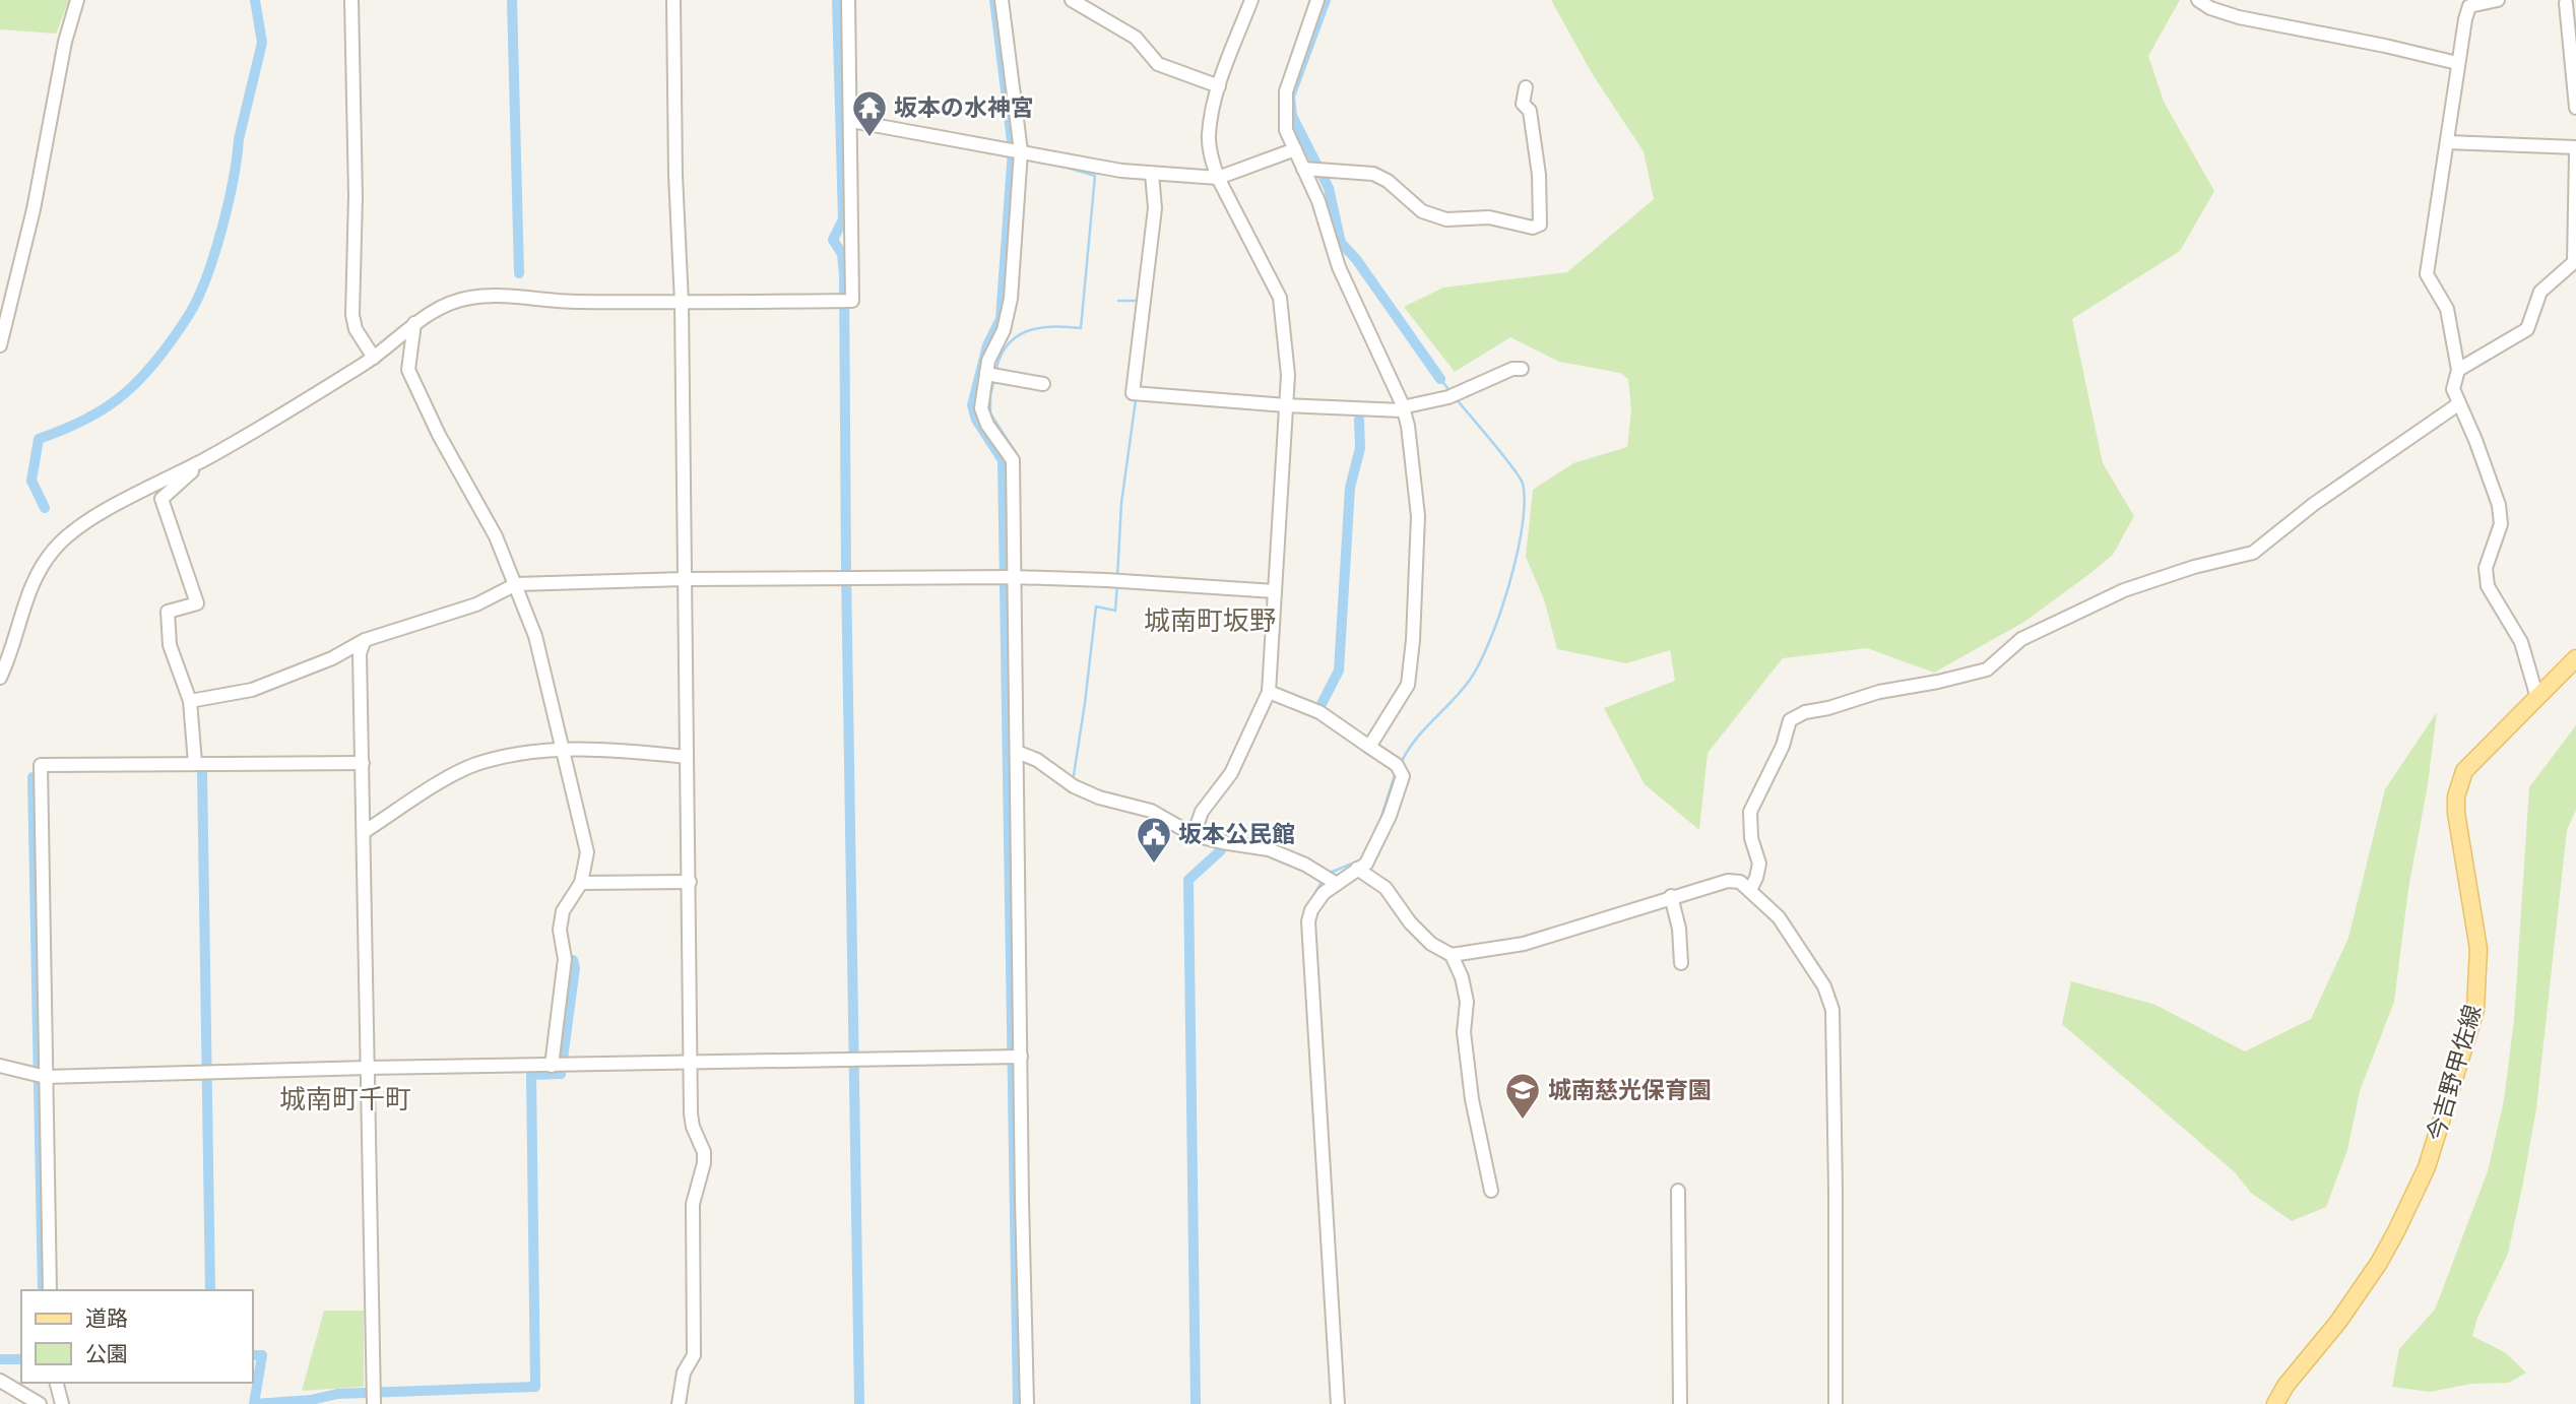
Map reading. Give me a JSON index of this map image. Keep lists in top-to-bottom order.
{
  "streets": {
    "main road": ["今吉野甲佐線"]
  },
  "districts": ["城南町坂野", "城南町千町"],
  "places": {
    "temple": ["坂本の水神宮"],
    "public building": ["坂本公民館"],
    "school or university": ["城南慈光保育園"]
  },
  "legend": ["道路", "公園"]
}
